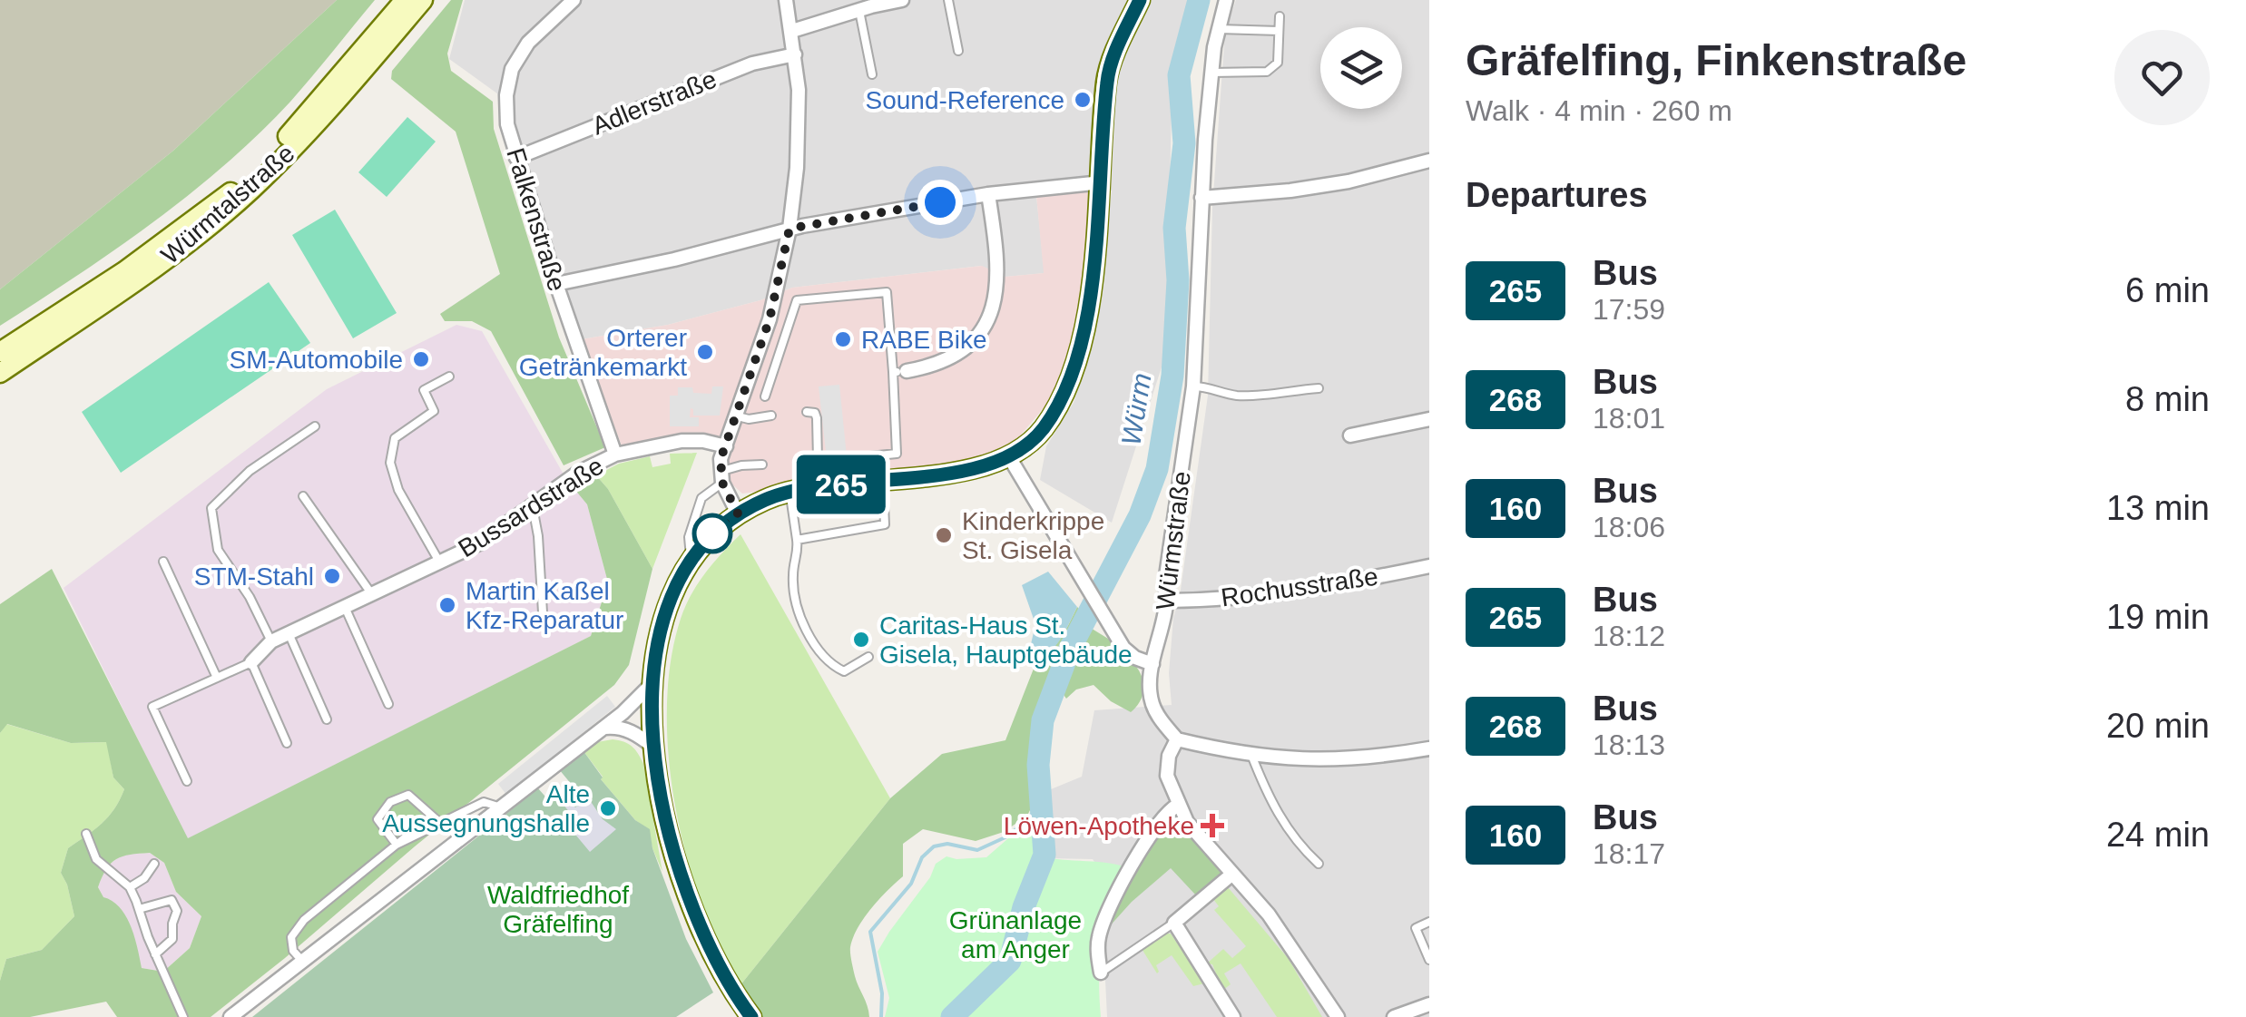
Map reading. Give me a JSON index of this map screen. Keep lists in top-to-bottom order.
{
  "streets": {
    "main road": ["Würmtalstraße"],
    "street": [
      "Adlerstraße",
      "Falkenstraße",
      "Bussardstraße",
      "Würmstraße",
      "Rochusstraße"
    ]
  },
  "crossings": [
    ["Adlerstraße", "Falkenstraße"],
    ["Falkenstraße", "Bussardstraße"],
    ["Würmstraße", "Rochusstraße"]
  ],
  "water": ["Würm"],
  "parks": ["Waldfriedhof Gräfelfing", "Grünanlage am Anger"],
  "places": {
    "other": [
      "Sound-Reference",
      "RABE Bike",
      "Orterer Getränkemarkt",
      "SM-Automobile",
      "Kinderkrippe St. Gisela",
      "STM-Stahl",
      "Martin Kaßel Kfz-Reparatur",
      "Caritas-Haus St. Gisela, Hauptgebäude",
      "Alte Aussegnungshalle"
    ],
    "health": ["Löwen-Apotheke"]
  },
  "lines": ["bus line 265"],
  "page": {
    "on_map": "265",
    "heading": [
      ["Gräfelfing, Finkenstraße", "Walk · 4 min · 260 m"],
      "Departures"
    ],
    "list": [
      {
        "mark": "265",
        "name": "Bus",
        "note": "17:59",
        "value": "6 min"
      },
      {
        "mark": "268",
        "name": "Bus",
        "note": "18:01",
        "value": "8 min"
      },
      {
        "mark": "160",
        "name": "Bus",
        "note": "18:06",
        "value": "13 min"
      },
      {
        "mark": "265",
        "name": "Bus",
        "note": "18:12",
        "value": "19 min"
      },
      {
        "mark": "268",
        "name": "Bus",
        "note": "18:13",
        "value": "20 min"
      },
      {
        "mark": "160",
        "name": "Bus",
        "note": "18:17",
        "value": "24 min"
      }
    ]
  }
}
